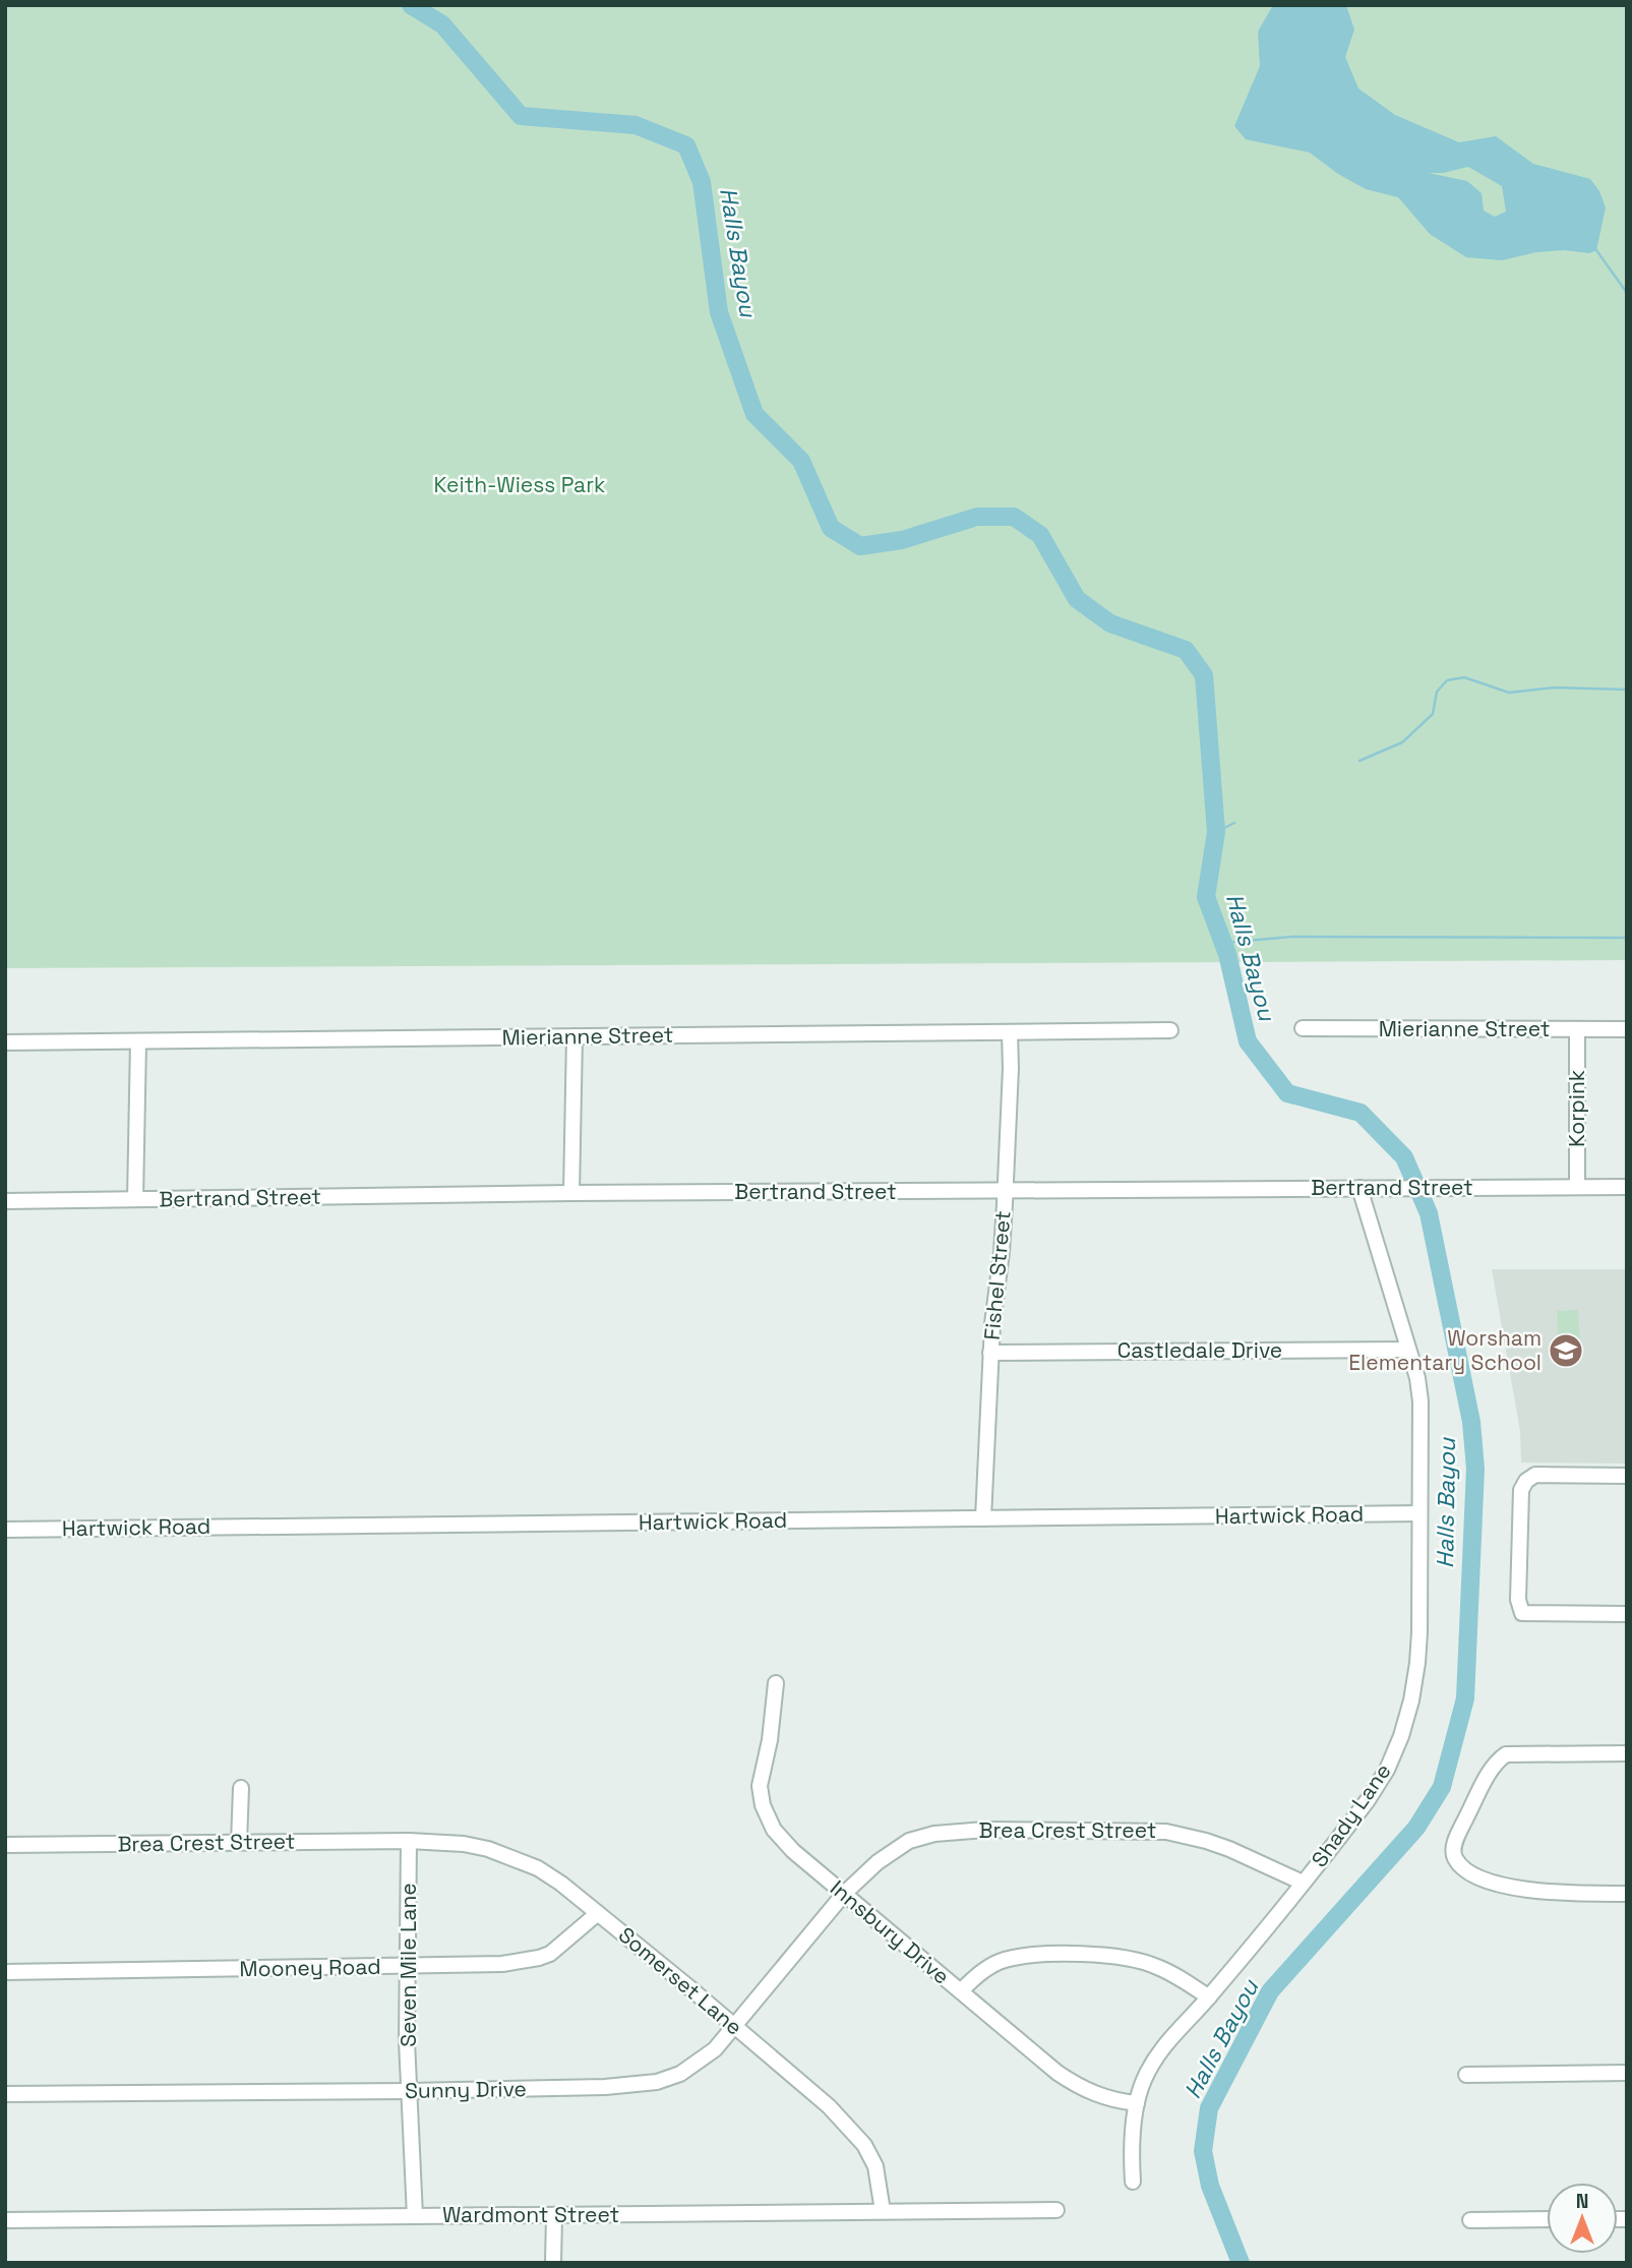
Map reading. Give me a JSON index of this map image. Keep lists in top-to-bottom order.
{
  "streets": {
    "street": [
      "Mierianne Street",
      "Korpink",
      "Bertrand Street",
      "Fishel Street",
      "Castledale Drive",
      "Hartwick Road",
      "Shady Lane",
      "Brea Crest Street",
      "Innsbury Drive",
      "Seven Mile Lane",
      "Mooney Road",
      "Somerset Lane",
      "Sunny Drive",
      "Wardmont Street"
    ]
  },
  "crossings": [
    ["Mierianne Street", "Korpink"],
    ["Mierianne Street", "Fishel Street"],
    ["Korpink", "Bertrand Street"],
    ["Bertrand Street", "Fishel Street"],
    ["Bertrand Street", "Shady Lane"],
    ["Fishel Street", "Castledale Drive"],
    ["Fishel Street", "Hartwick Road"],
    ["Castledale Drive", "Shady Lane"],
    ["Hartwick Road", "Shady Lane"],
    ["Shady Lane", "Brea Crest Street"],
    ["Shady Lane", "Innsbury Drive"],
    ["Brea Crest Street", "Innsbury Drive"],
    ["Brea Crest Street", "Seven Mile Lane"],
    ["Brea Crest Street", "Somerset Lane"],
    ["Brea Crest Street", "Sunny Drive"],
    ["Innsbury Drive", "Sunny Drive"],
    ["Seven Mile Lane", "Mooney Road"],
    ["Seven Mile Lane", "Somerset Lane"],
    ["Seven Mile Lane", "Sunny Drive"],
    ["Seven Mile Lane", "Wardmont Street"],
    ["Mooney Road", "Somerset Lane"],
    ["Somerset Lane", "Sunny Drive"],
    ["Somerset Lane", "Wardmont Street"]
  ],
  "water": ["Halls Bayou"],
  "parks": ["Keith-Wiess Park"],
  "places": {
    "school or university": ["Worsham Elementary School"]
  },
  "north": "top"
}
